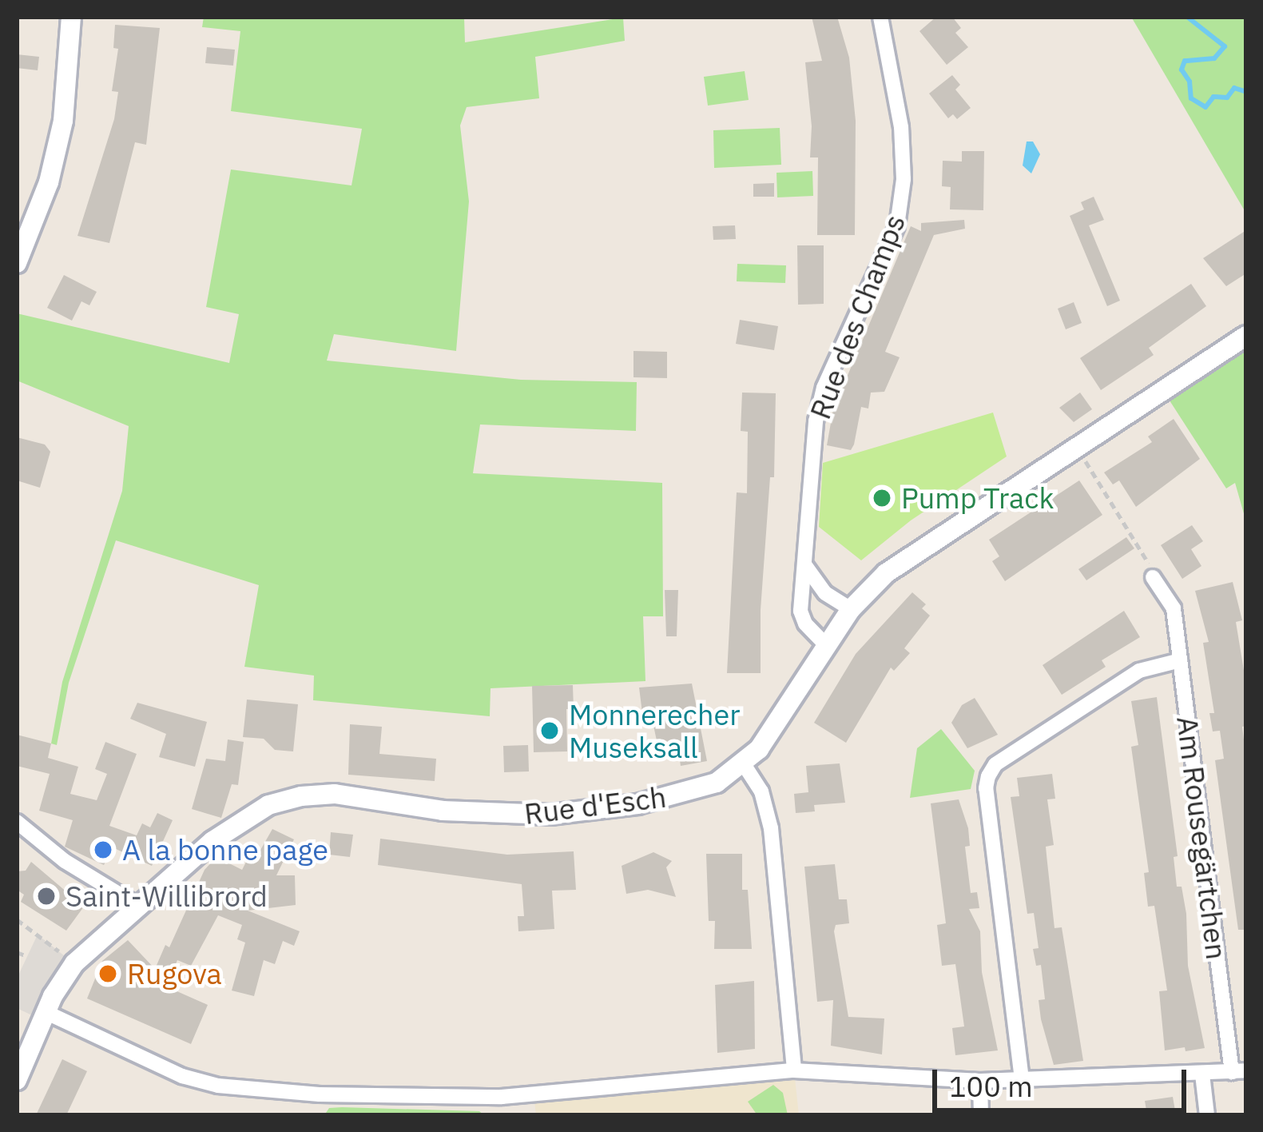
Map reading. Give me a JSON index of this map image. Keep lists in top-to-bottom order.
{
  "streets": {
    "main road": ["Rue d'Esch"],
    "street": ["Rue des Champs", "Am Rousegärtchen"]
  },
  "crossings": [
    ["Rue des Champs", "Rue d'Esch"]
  ],
  "places": [
    "Pump Track",
    "Monnerecher Museksall",
    "A la bonne page",
    "Saint-Willibrord",
    "Rugova"
  ],
  "scale_bar": "100 m"
}
